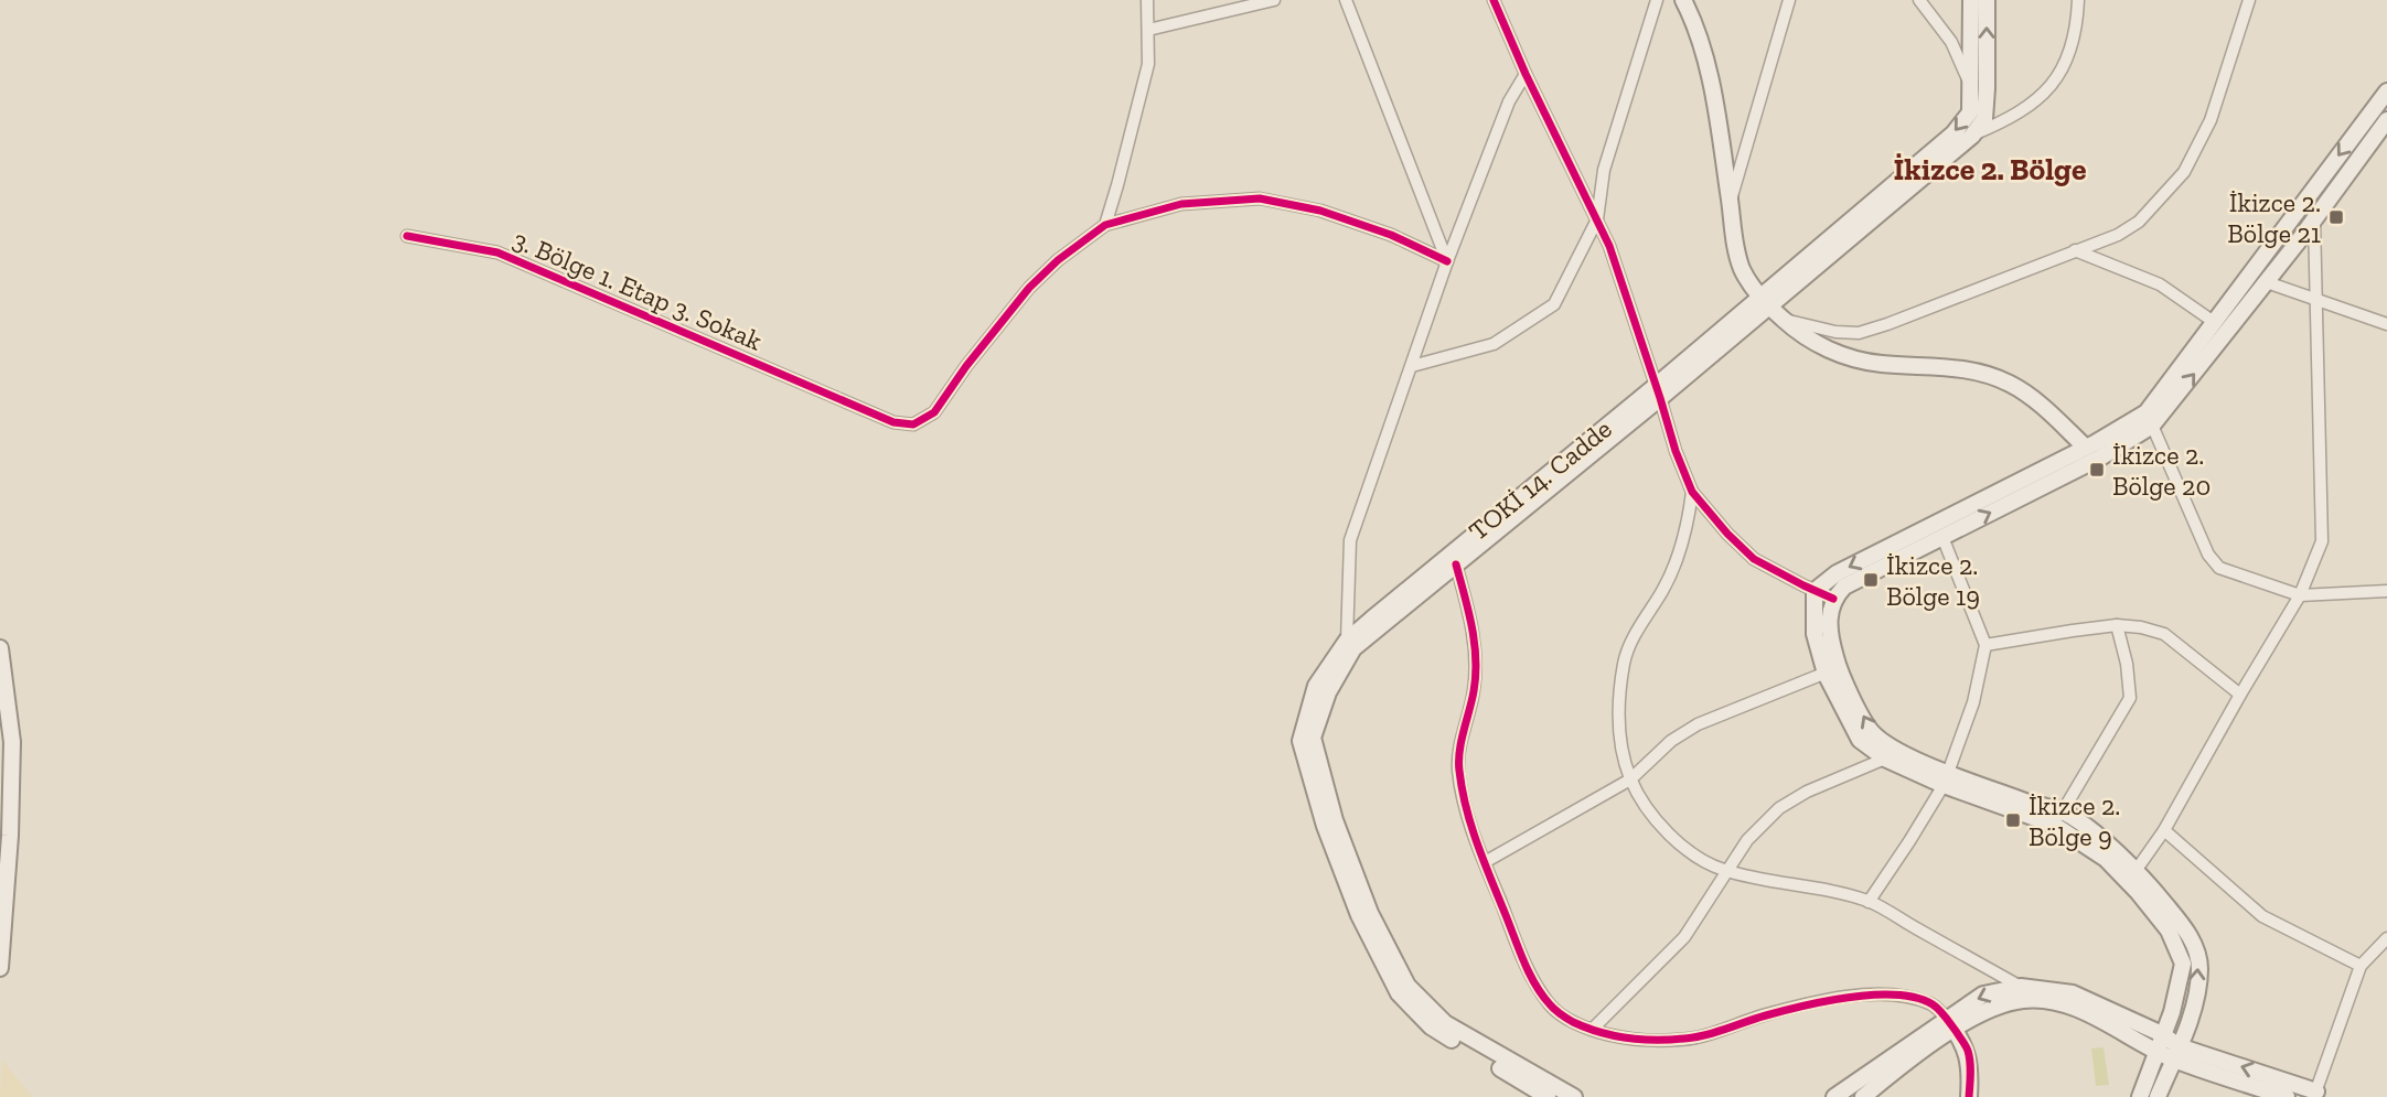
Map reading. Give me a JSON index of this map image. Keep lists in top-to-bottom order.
{
  "streets": {
    "main road": ["TOKİ 14. Cadde"],
    "street": ["3. Bölge 1. Etap 3. Sokak"]
  },
  "districts": ["İkizce 2. Bölge"],
  "places": {
    "transit": [
      "İkizce 2. Bölge 21",
      "İkizce 2. Bölge 20",
      "İkizce 2. Bölge 19",
      "İkizce 2. Bölge 9"
    ]
  }
}
